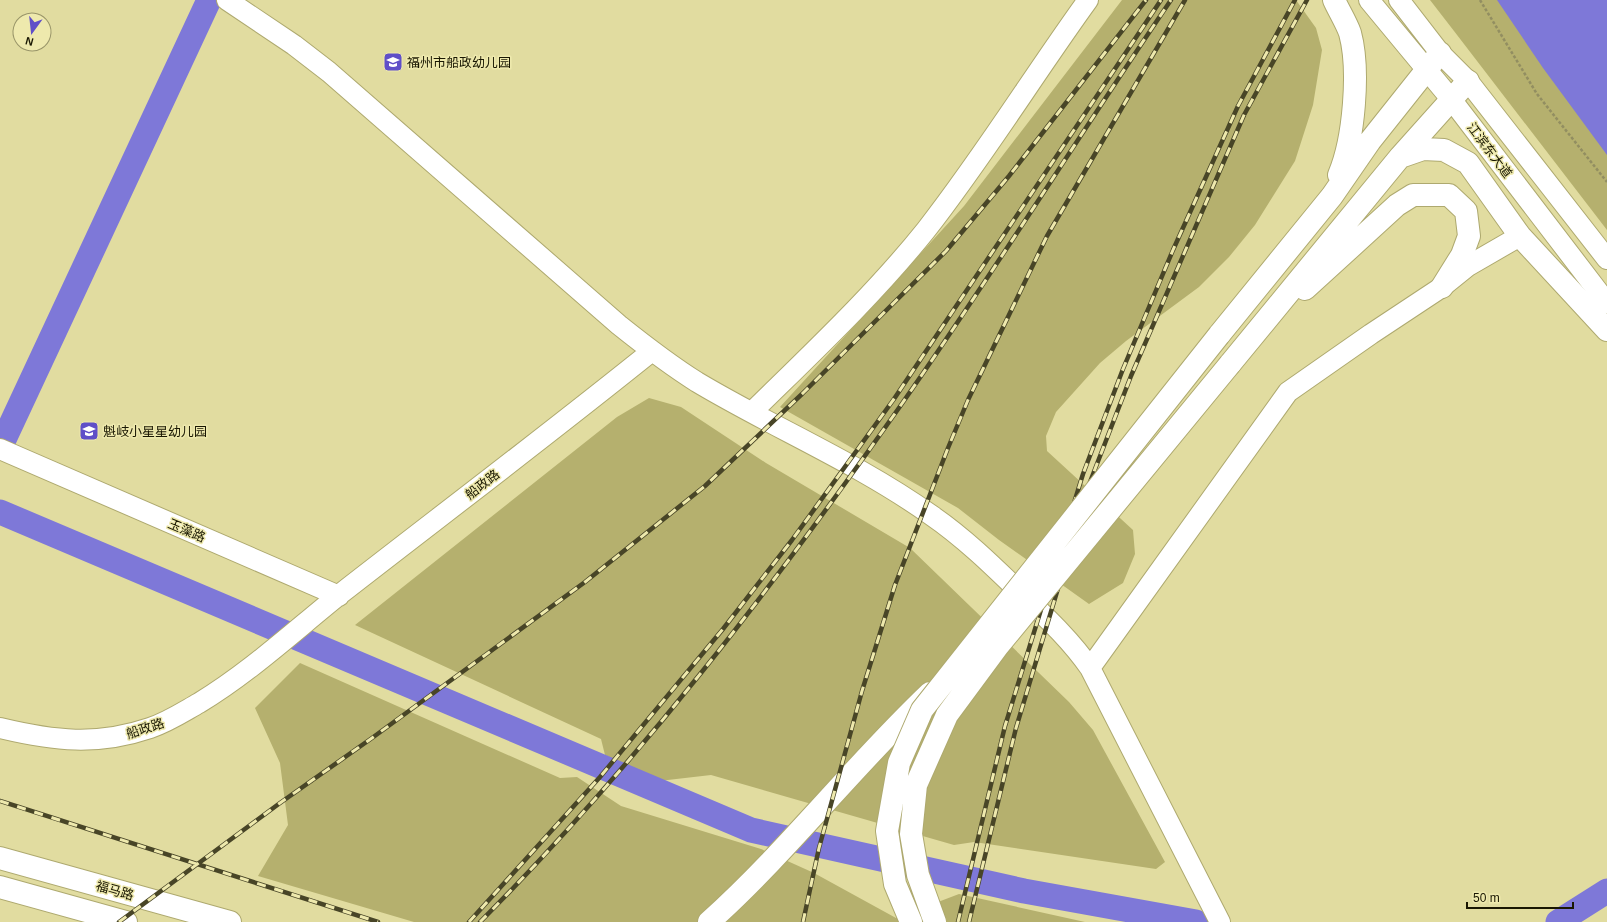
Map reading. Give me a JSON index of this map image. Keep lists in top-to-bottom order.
{
  "streets": {
    "main road": ["福马路"],
    "street": ["江滨东大道", "船政路", "玉藻路"]
  },
  "crossings": [
    ["船政路", "玉藻路"]
  ],
  "places": {
    "school or university": ["福州市船政幼儿园", "魁岐小星星幼儿园"]
  },
  "scale_bar": "50 m",
  "north": "bottom"
}
